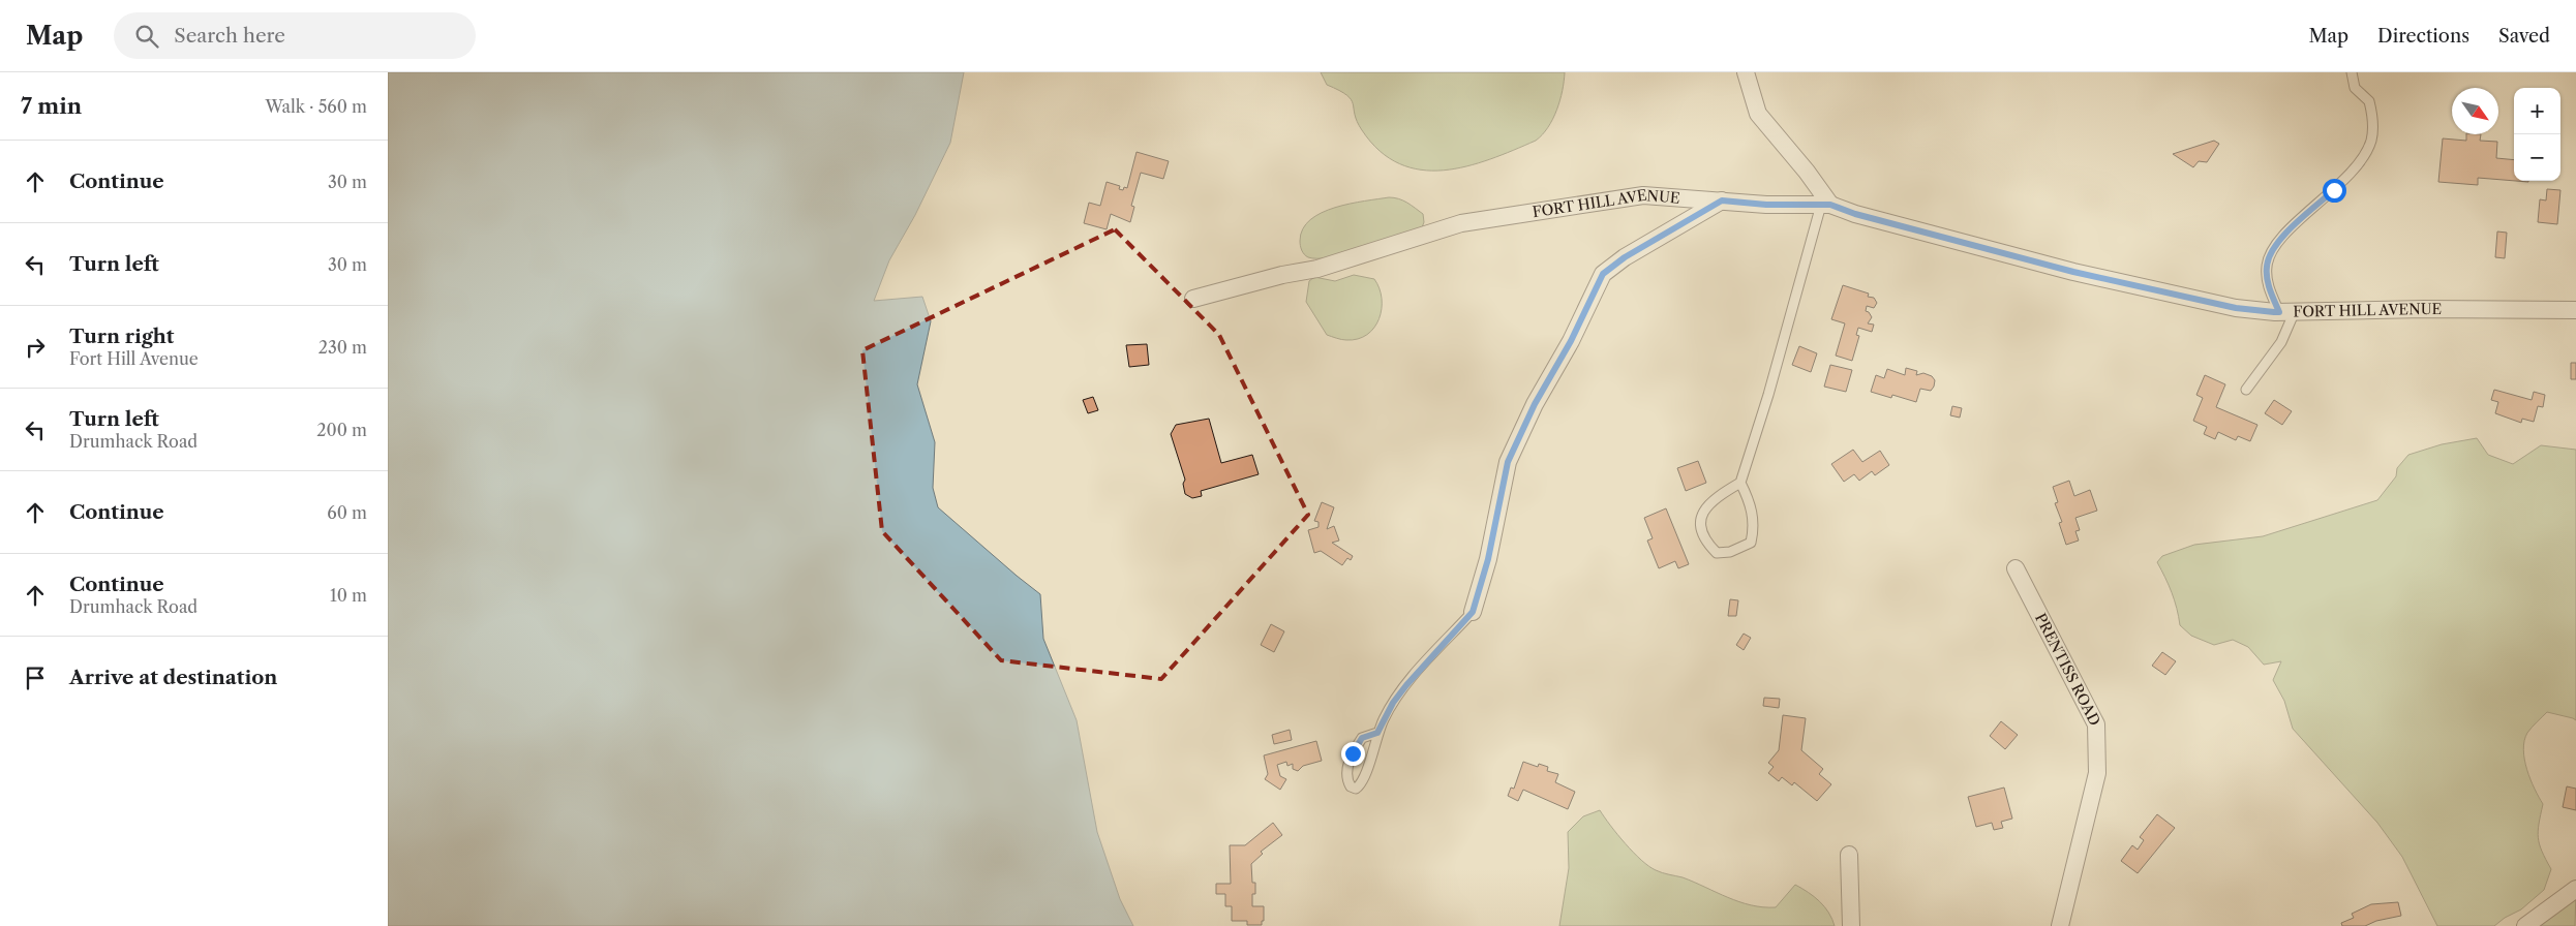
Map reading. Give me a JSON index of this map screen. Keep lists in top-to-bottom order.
{
  "streets": {
    "street": ["FORT HILL AVENUE", "PRENTISS ROAD"]
  },
  "north": "bottom right",
  "page": {
    "header": "Map",
    "search": "Search here",
    "nav": ["Map", "Directions", "Saved"],
    "heading": ["7 min", "Walk · 560 m"],
    "map_buttons": ["+", "−"],
    "list": [
      ["Continue", "30 m"],
      ["Turn left", "30 m"],
      ["Turn right", "Fort Hill Avenue", "230 m"],
      ["Turn left", "Drumhack Road", "200 m"],
      ["Continue", "60 m"],
      ["Continue", "Drumhack Road", "10 m"],
      "Arrive at destination"
    ]
  }
}
